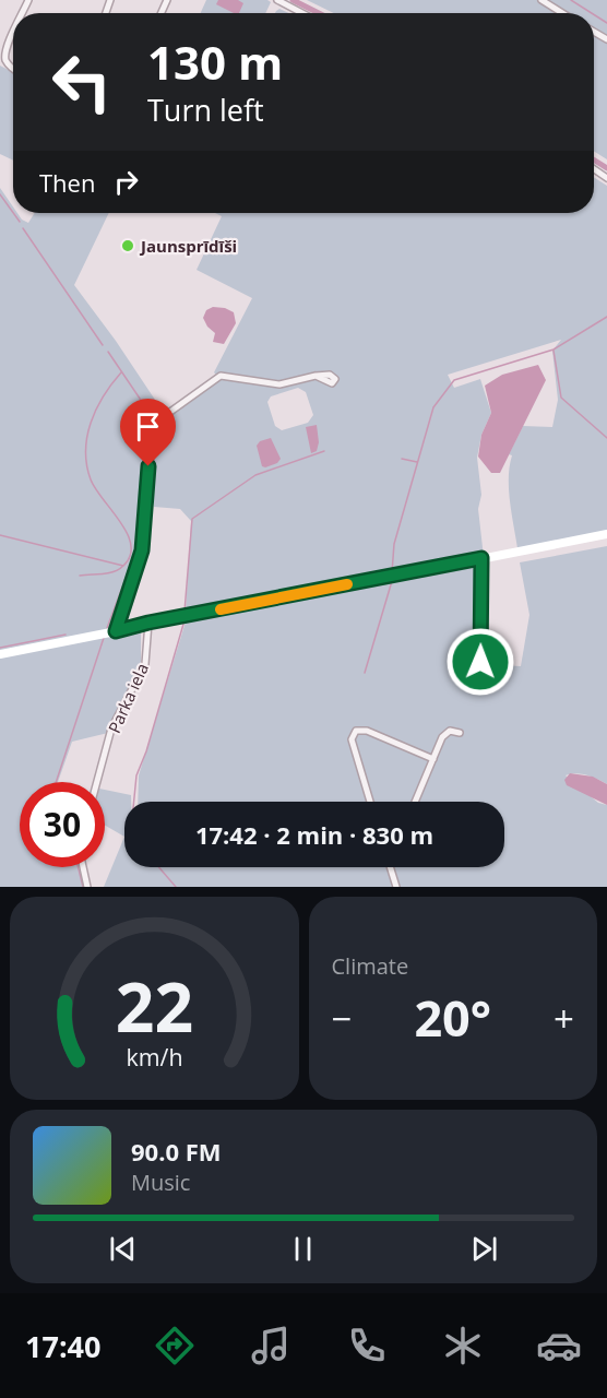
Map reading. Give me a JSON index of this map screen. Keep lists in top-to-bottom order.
{
  "streets": {
    "street": ["Parka iela"]
  },
  "places": ["Jaunsprīdīši"],
  "page": {
    "turn": ["130 m", "Turn left"],
    "then": "Then",
    "limit": "30",
    "trip": "17:42 · 2 min · 830 m",
    "tile": "Climate",
    "heat": ["−", "20°", "+"],
    "song": ["90.0 FM", "Music"],
    "tabs": "17:40",
    "gauge": ["22", "km/h"]
  }
}
